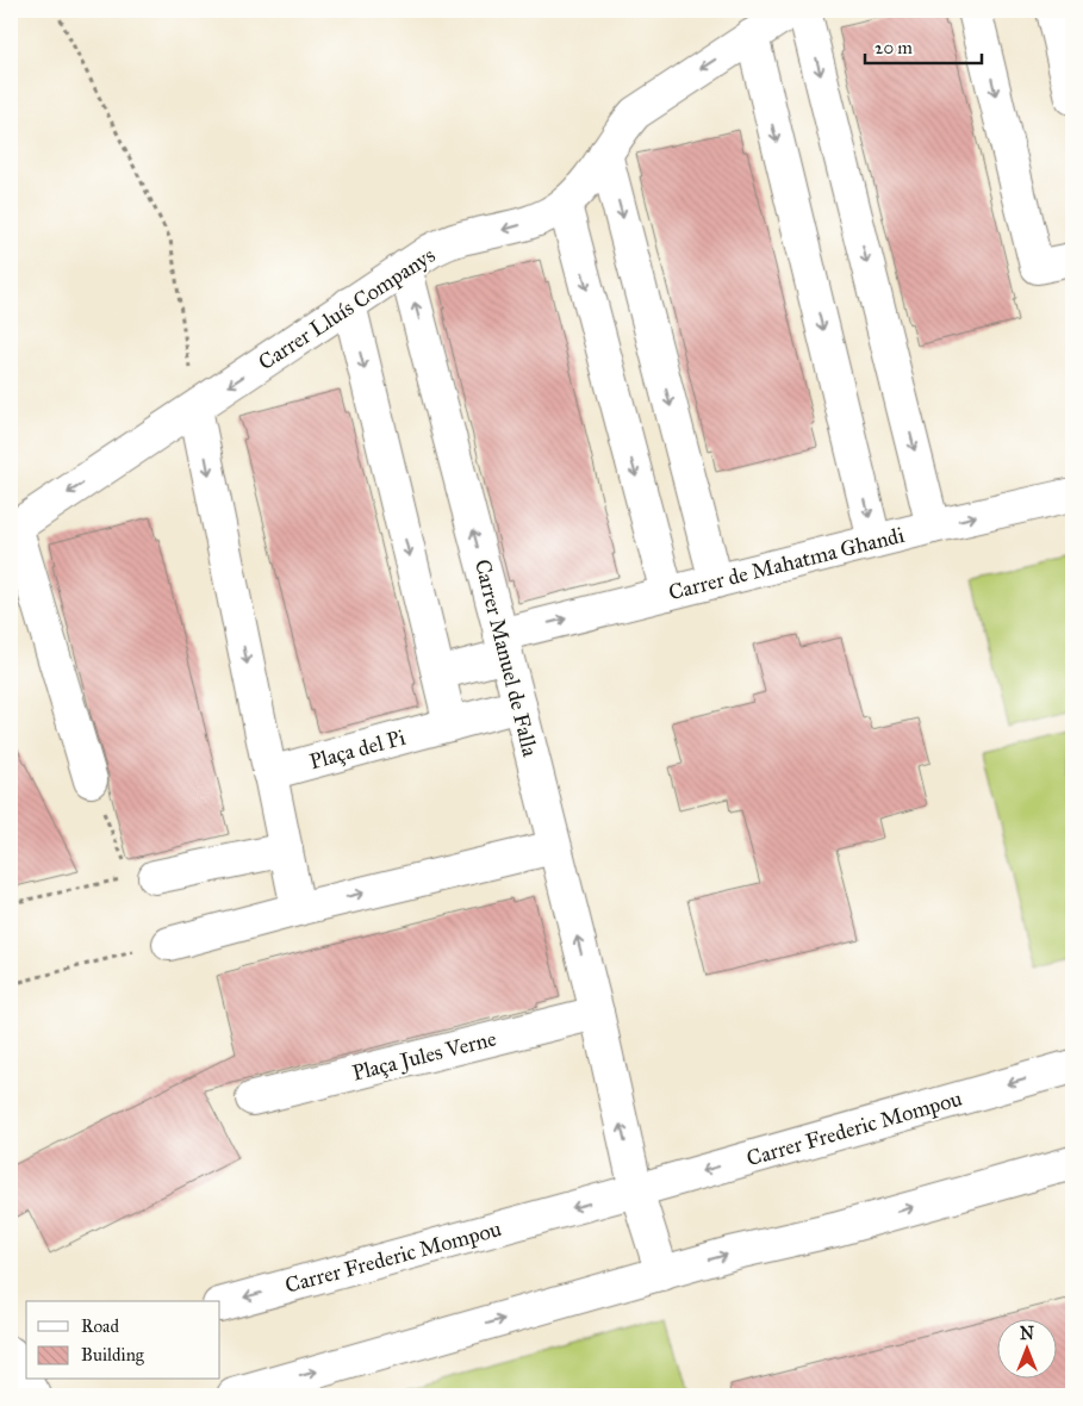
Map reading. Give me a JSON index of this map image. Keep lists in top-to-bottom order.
{
  "streets": {
    "street": [
      "Carrer Lluís Companys",
      "Carrer de Mahatma Ghandi",
      "Carrer Manuel de Falla",
      "Plaça del Pi",
      "Plaça Jules Verne",
      "Carrer Frederic Mompou"
    ]
  },
  "crossings": [
    ["Carrer Lluís Companys", "Carrer Manuel de Falla"],
    ["Carrer de Mahatma Ghandi", "Carrer Manuel de Falla"],
    ["Carrer Manuel de Falla", "Plaça del Pi"],
    ["Carrer Manuel de Falla", "Plaça Jules Verne"],
    ["Carrer Manuel de Falla", "Carrer Frederic Mompou"]
  ],
  "one_way": ["Carrer Lluís Companys", "Carrer de Mahatma Ghandi"],
  "legend": ["Road", "Building"],
  "scale_bar": "20 m",
  "north": "top"
}
